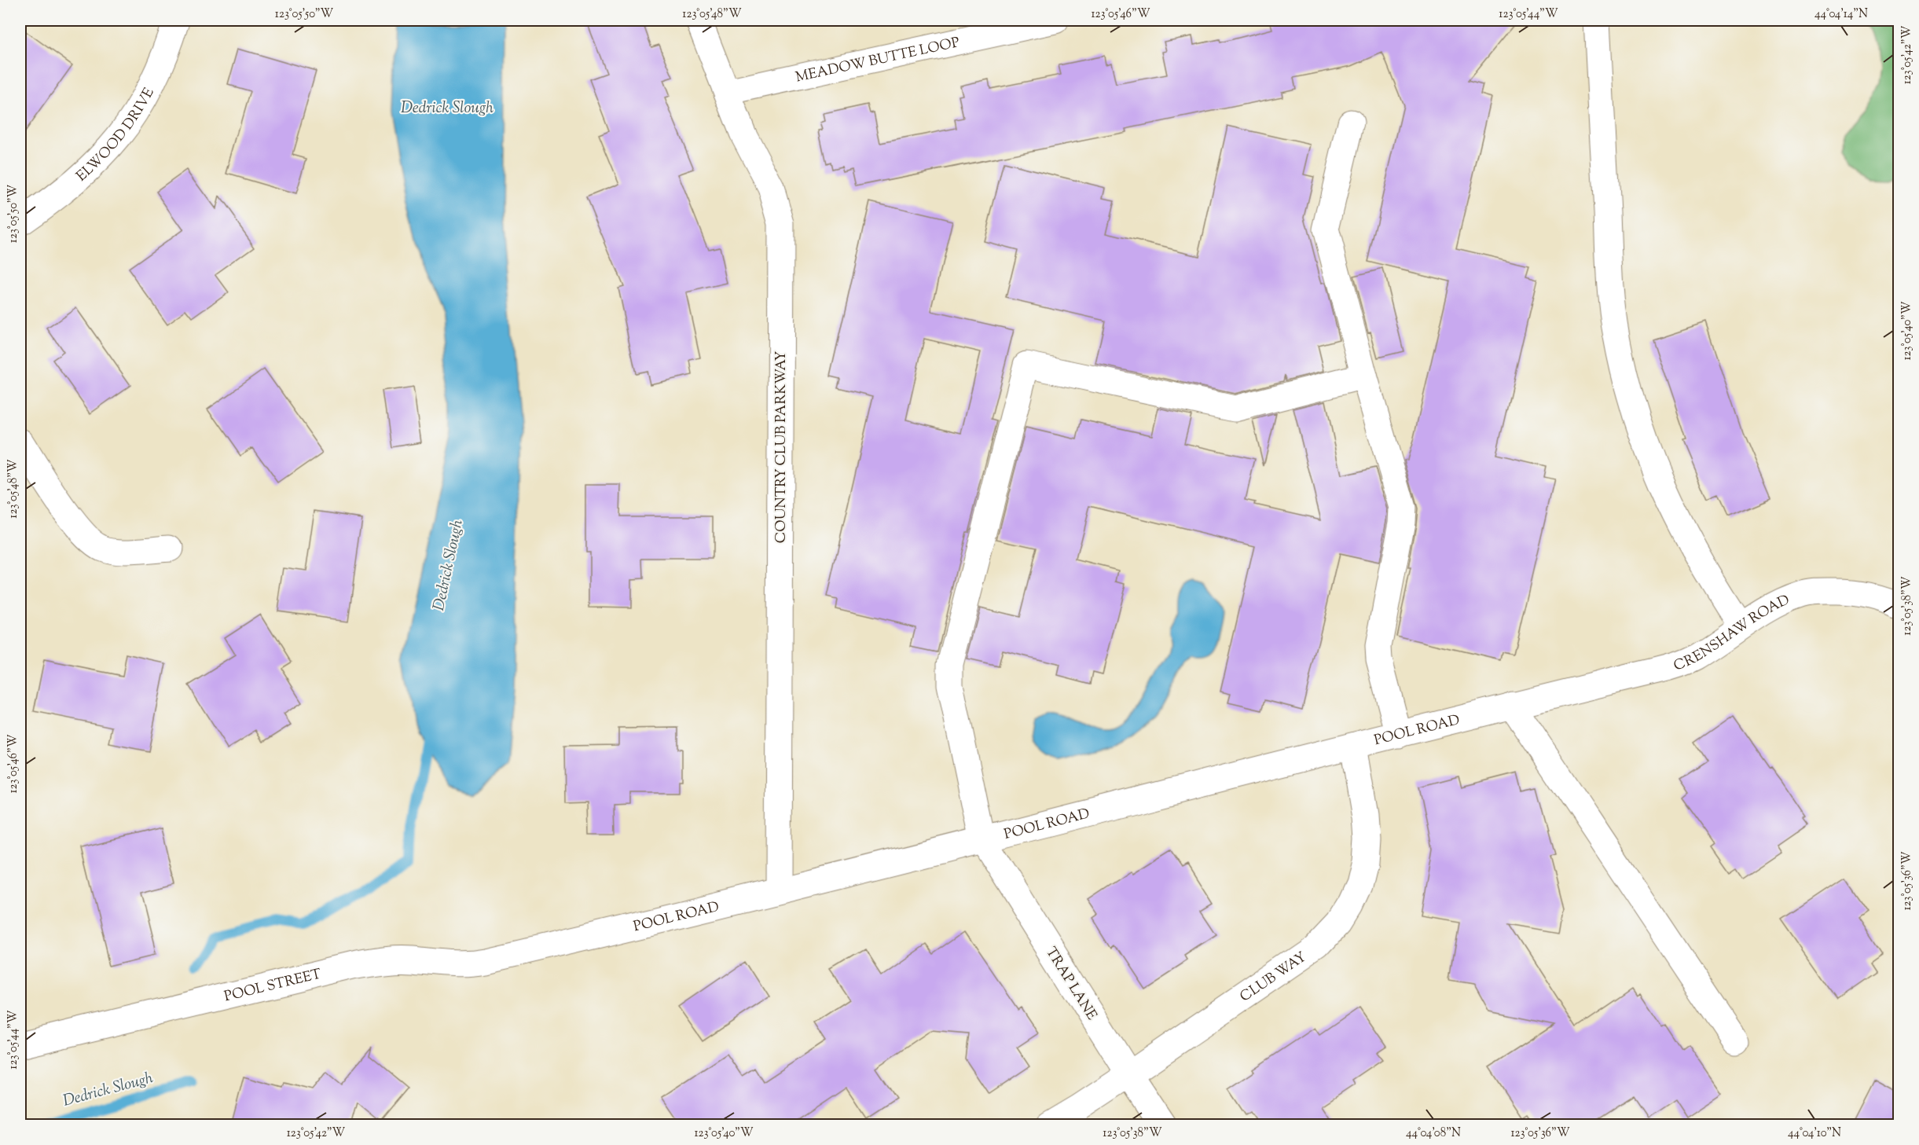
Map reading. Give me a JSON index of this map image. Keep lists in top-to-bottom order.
{
  "streets": {
    "street": [
      "MEADOW BUTTE LOOP",
      "ELWOOD DRIVE",
      "COUNTRY CLUB PARKWAY",
      "CRENSHAW ROAD",
      "POOL ROAD",
      "CLUB WAY",
      "TRAP LANE",
      "POOL STREET"
    ]
  },
  "crossings": [
    ["MEADOW BUTTE LOOP", "COUNTRY CLUB PARKWAY"],
    ["COUNTRY CLUB PARKWAY", "POOL ROAD"],
    ["CRENSHAW ROAD", "POOL ROAD"],
    ["POOL ROAD", "CLUB WAY"],
    ["POOL ROAD", "TRAP LANE"],
    ["POOL ROAD", "POOL STREET"],
    ["CLUB WAY", "TRAP LANE"]
  ],
  "water": ["Dedrick Slough"],
  "coordinates": [
    "123°05'50\"W",
    "123°05'48\"W",
    "123°05'46\"W",
    "123°05'44\"W",
    "44°04'14\"N",
    "123°05'42\"W",
    "123°05'40\"W",
    "123°05'38\"W",
    "123°05'36\"W",
    "44°04'08\"N",
    "44°04'10\"N"
  ]
}
